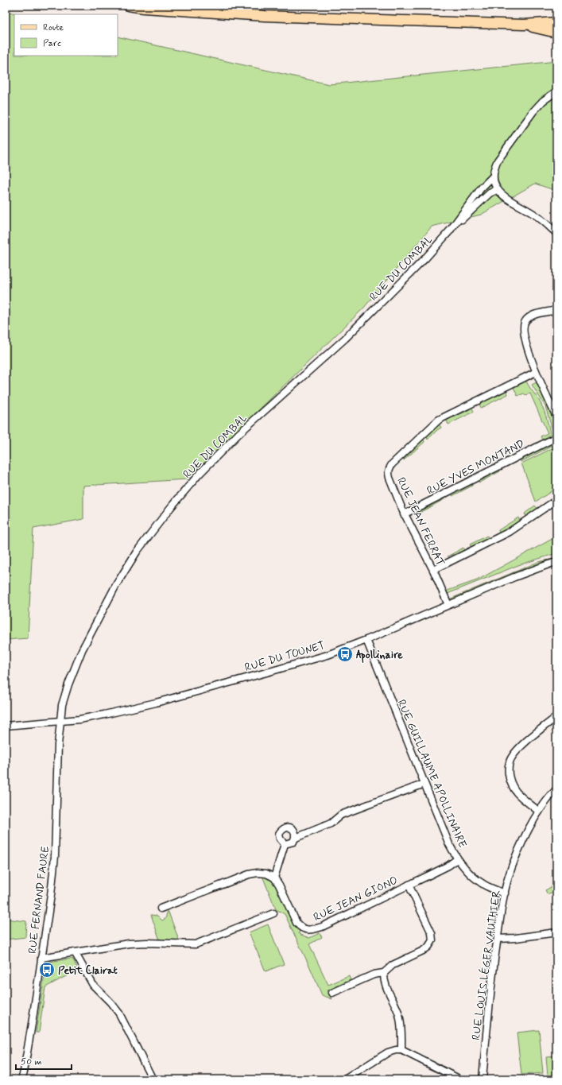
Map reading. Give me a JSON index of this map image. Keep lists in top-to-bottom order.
{
  "streets": {
    "street": [
      "RUE DU COMBAL",
      "RUE YVES MONTAND",
      "RUE JEAN FERRAT",
      "RUE DU TOUNET",
      "RUE GUILLAUME APOLLINAIRE",
      "RUE JEAN GIONO",
      "RUE FERNAND FAURE",
      "RUE LOUIS LÉGER VAUTHIER"
    ]
  },
  "crossings": [
    ["RUE DU COMBAL", "RUE DU TOUNET"],
    ["RUE DU COMBAL", "RUE FERNAND FAURE"],
    ["RUE YVES MONTAND", "RUE JEAN FERRAT"],
    ["RUE JEAN FERRAT", "RUE DU TOUNET"],
    ["RUE DU TOUNET", "RUE GUILLAUME APOLLINAIRE"],
    ["RUE DU TOUNET", "RUE FERNAND FAURE"],
    ["RUE GUILLAUME APOLLINAIRE", "RUE JEAN GIONO"],
    ["RUE GUILLAUME APOLLINAIRE", "RUE LOUIS LÉGER VAUTHIER"]
  ],
  "places": {
    "bus stop": ["Apollinaire", "Petit Clairat"]
  },
  "legend": ["Route", "Parc"],
  "scale_bar": "50 m"
}
